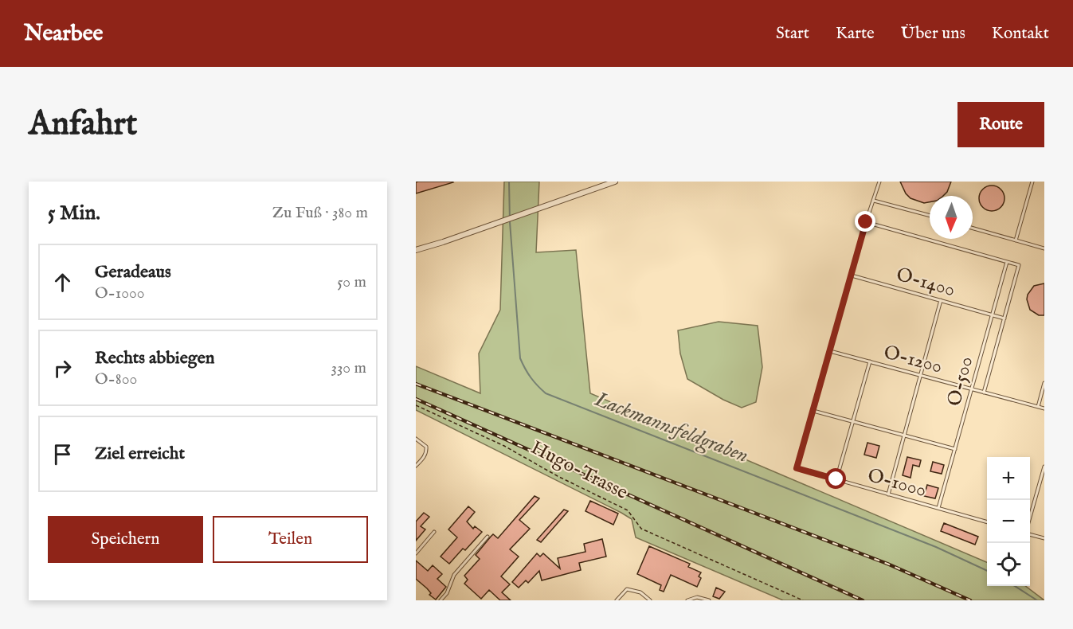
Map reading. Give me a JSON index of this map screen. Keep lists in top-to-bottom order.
{
  "streets": {
    "lane": [
      "O-1400",
      "O-1200",
      "O-500",
      "O-1000"
    ],
    "path": ["Hugo-Trasse"]
  },
  "crossings": [
    ["O-1400", "O-500"],
    ["O-1200", "O-500"],
    ["O-500", "O-1000"]
  ],
  "water": ["Lackmannsfeldgraben"],
  "north": "bottom",
  "page": {
    "header": "Nearbee",
    "nav": [
      "Start",
      "Karte",
      "Über uns",
      "Kontakt"
    ],
    "buttons": [
      "Route",
      ["Speichern", "Teilen"]
    ],
    "title": "Anfahrt",
    "heading": ["5 Min.", "Zu Fuß · 380 m"],
    "list": [
      ["Geradeaus", "O-1000", "50 m"],
      ["Rechts abbiegen", "O-800", "330 m"],
      "Ziel erreicht"
    ],
    "map_buttons": ["+", "−"]
  }
}
